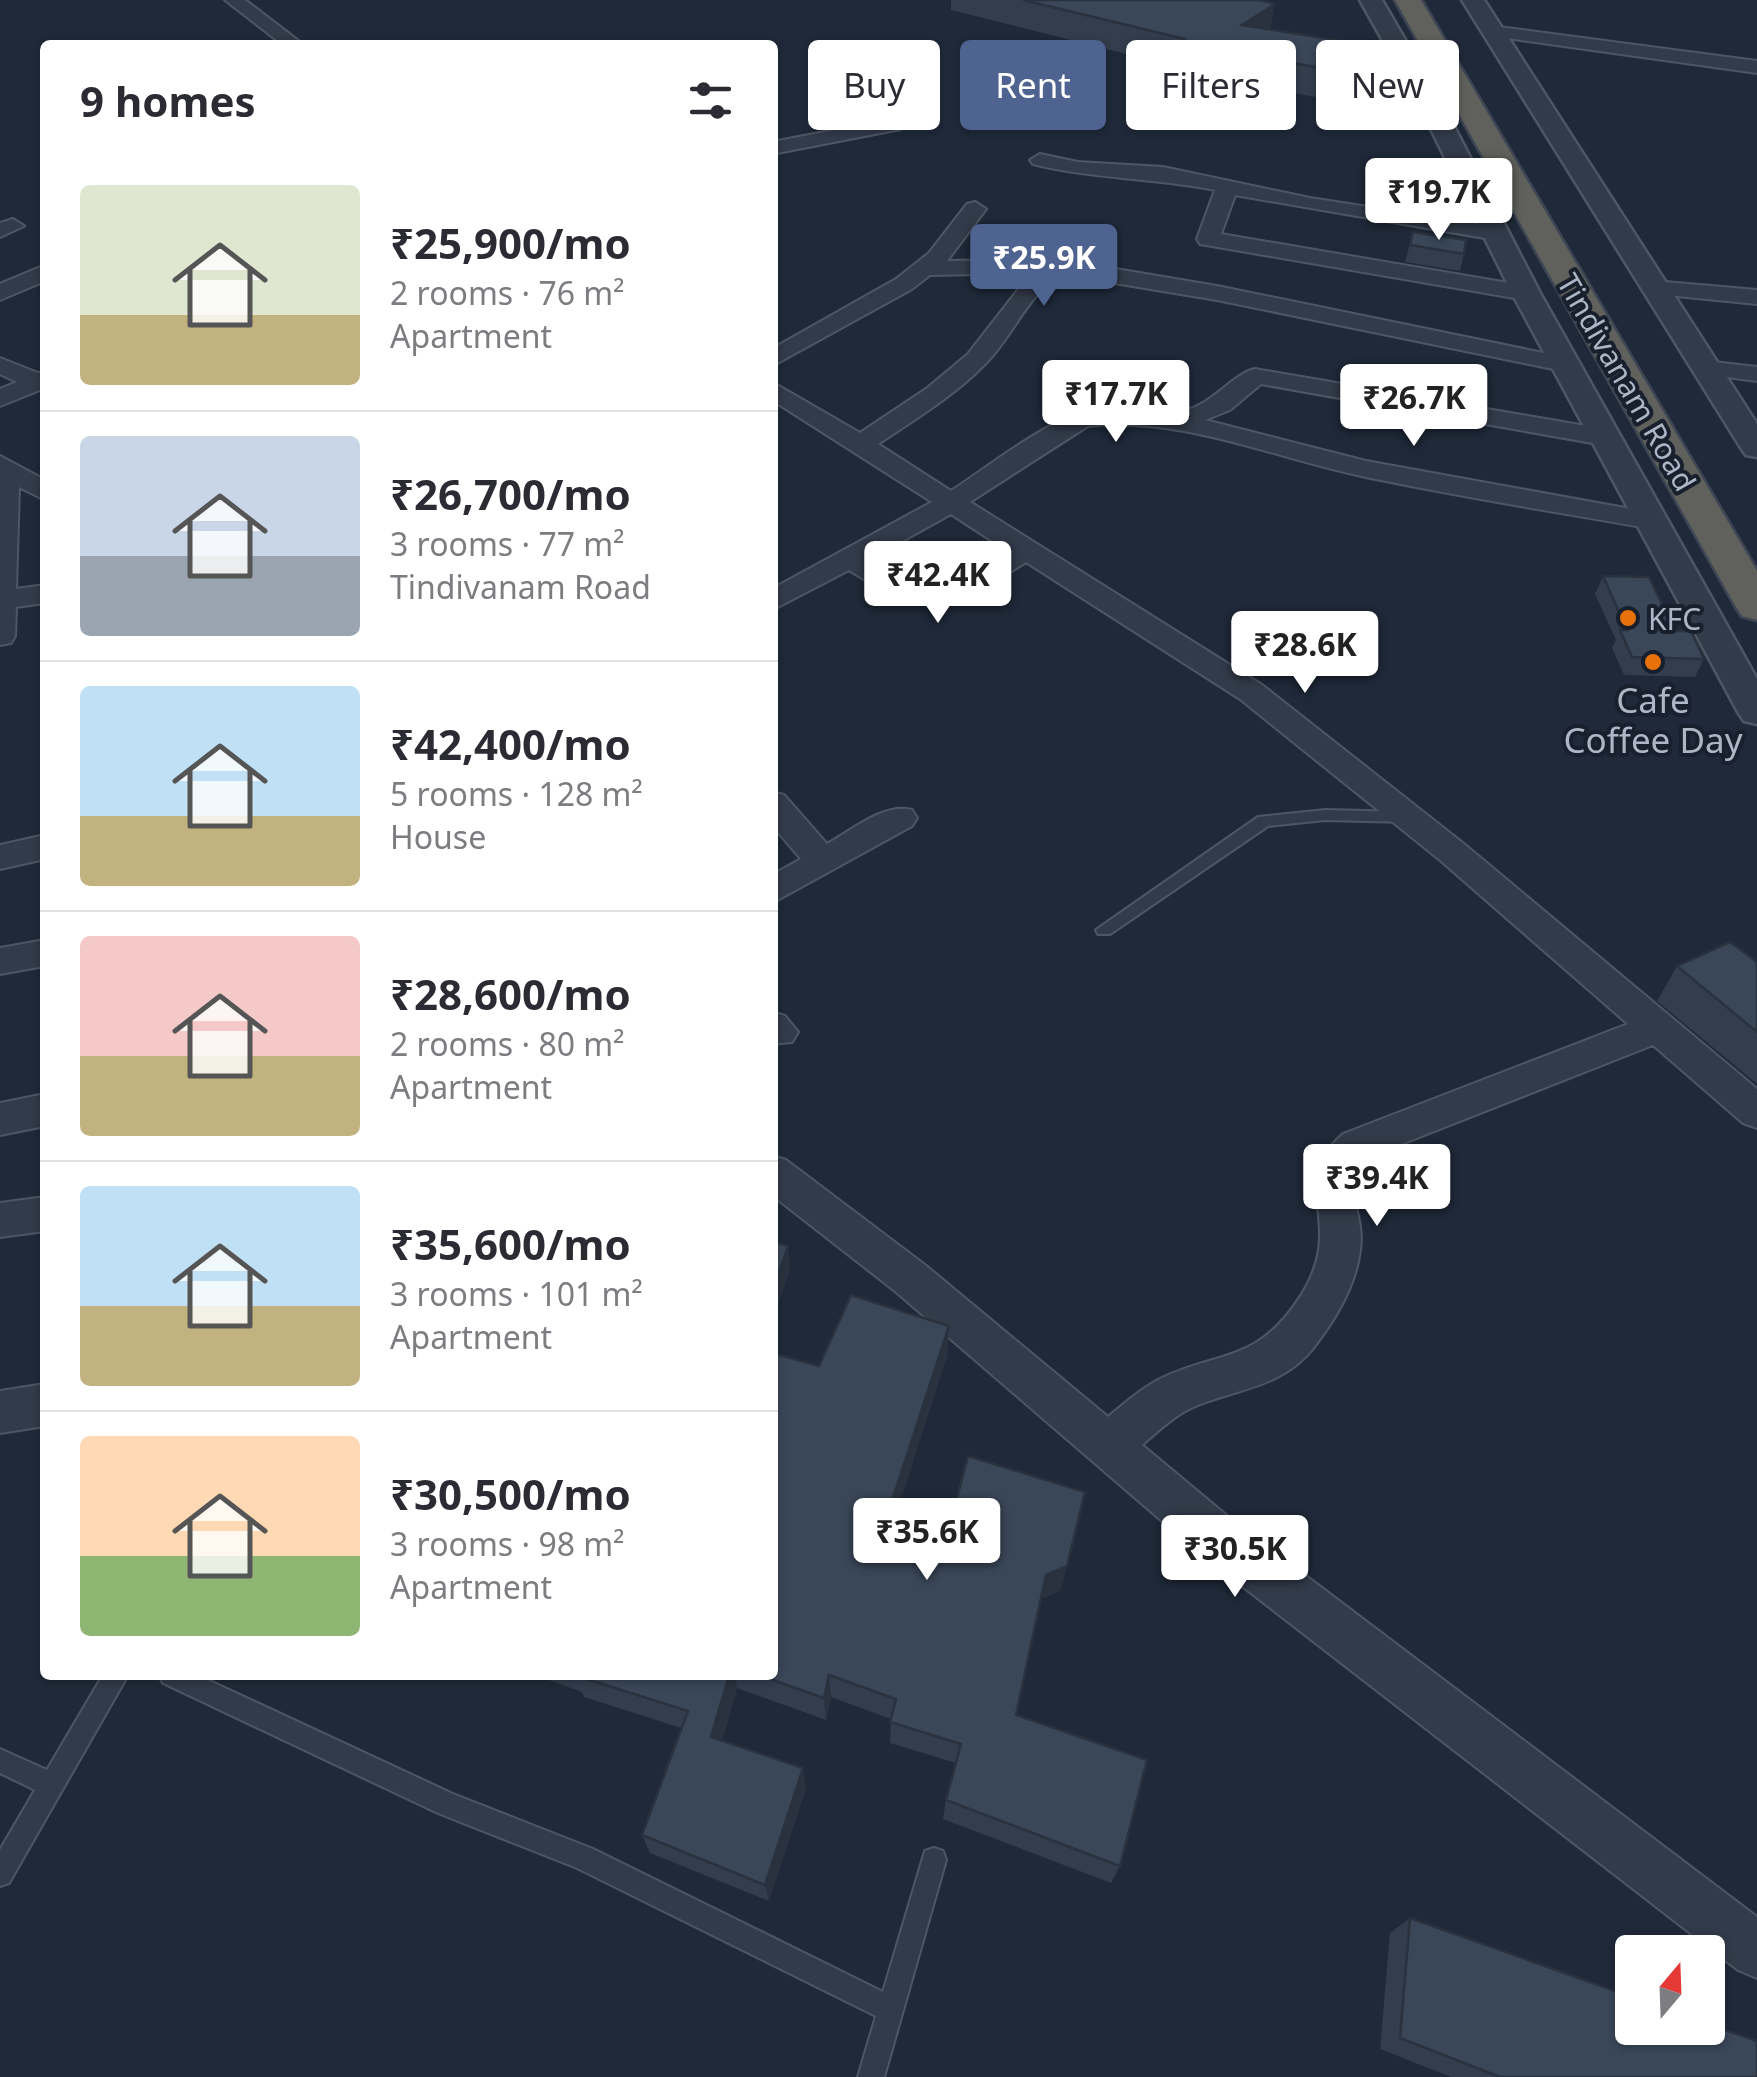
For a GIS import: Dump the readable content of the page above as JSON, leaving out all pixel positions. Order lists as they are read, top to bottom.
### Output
{
  "streets": {
    "highway": ["Tindivanam Road"]
  },
  "places": ["KFC", "Cafe Coffee Day"],
  "north": "top",
  "page": {
    "chip": [
      "Buy",
      "Rent",
      "Filters",
      "New"
    ],
    "heading": "9 homes",
    "price": [
      "₹19.7K",
      "₹25.9K",
      "₹17.7K",
      "₹26.7K",
      "₹42.4K",
      "₹28.6K",
      "₹39.4K",
      "₹35.6K",
      "₹30.5K"
    ],
    "list": [
      {
        "name": "₹25,900/mo",
        "note": "2 rooms · 76 m² · Apartment"
      },
      {
        "name": "₹26,700/mo",
        "note": "3 rooms · 77 m² · Tindivanam Road"
      },
      {
        "name": "₹42,400/mo",
        "note": "5 rooms · 128 m² · House"
      },
      {
        "name": "₹28,600/mo",
        "note": "2 rooms · 80 m² · Apartment"
      },
      {
        "name": "₹35,600/mo",
        "note": "3 rooms · 101 m² · Apartment"
      },
      {
        "name": "₹30,500/mo",
        "note": "3 rooms · 98 m² · Apartment"
      }
    ]
  }
}
